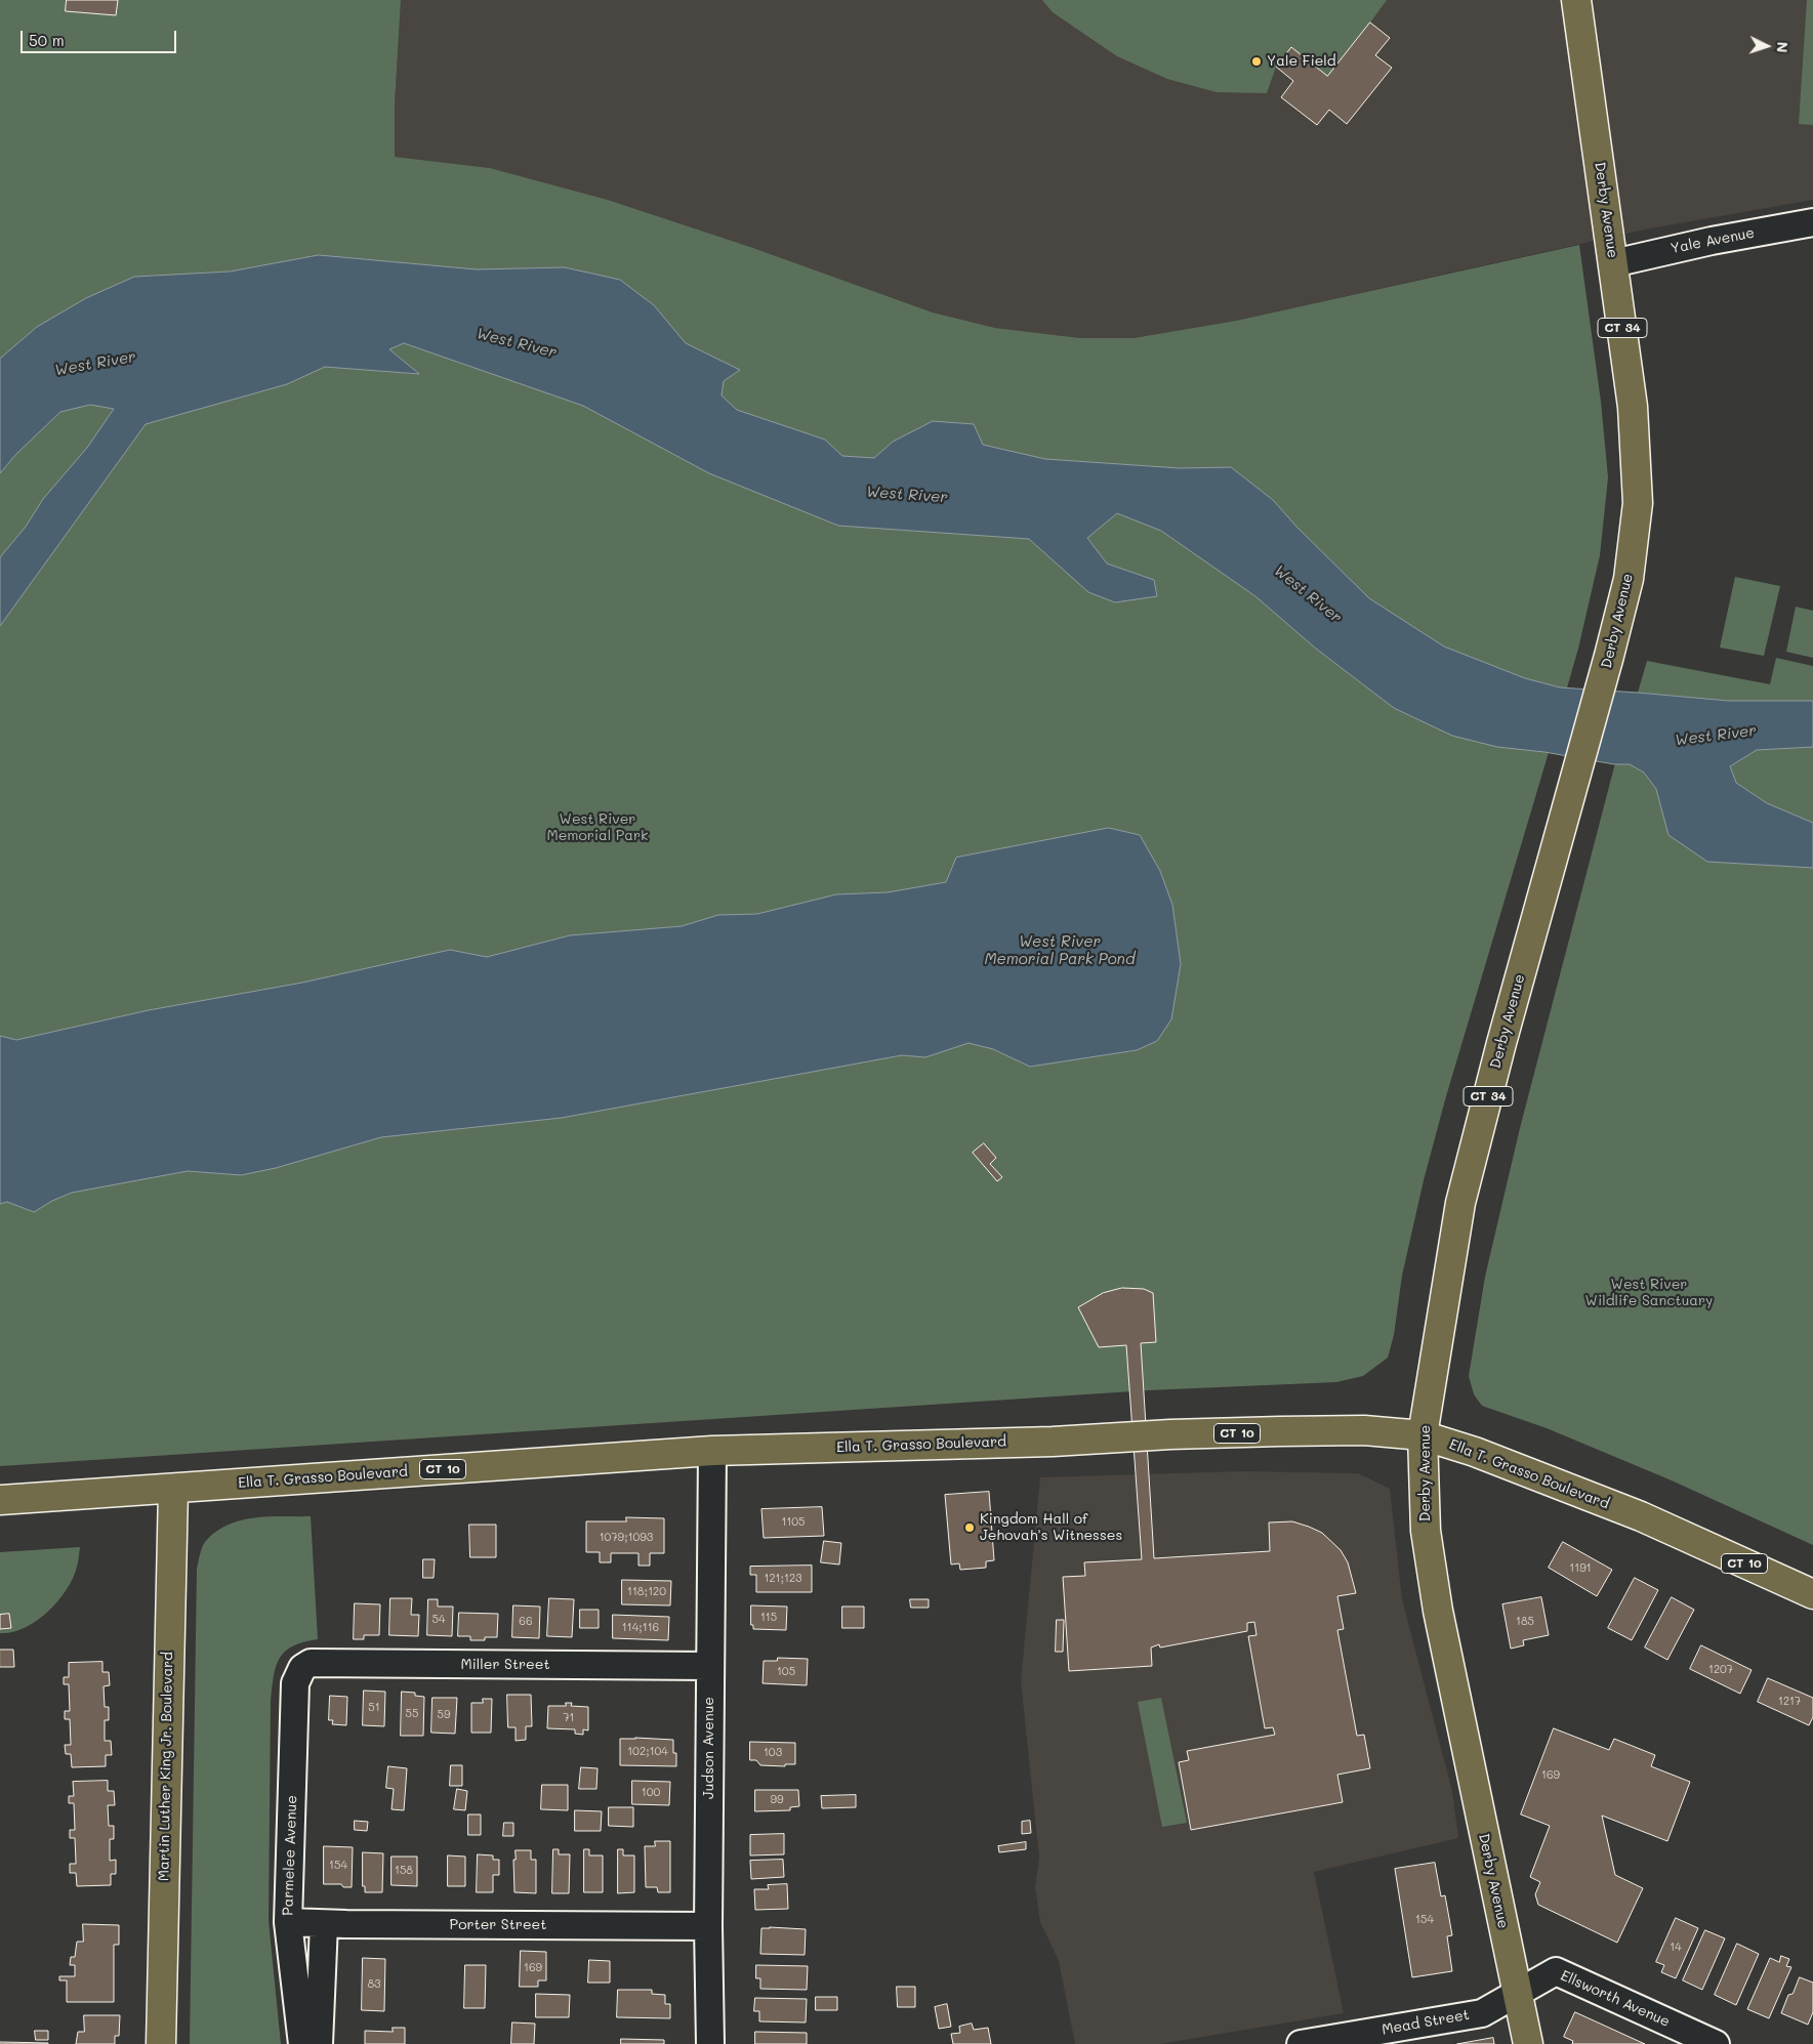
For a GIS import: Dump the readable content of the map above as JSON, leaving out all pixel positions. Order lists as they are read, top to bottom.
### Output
{
  "streets": {
    "main road": [
      "Derby Avenue",
      "CT 34",
      "CT 10",
      "Ella T. Grasso Boulevard",
      "Martin Luther King Jr. Boulevard"
    ],
    "street": [
      "Yale Avenue",
      "Miller Street",
      "Judson Avenue",
      "Parmelee Avenue",
      "Porter Street",
      "Ellsworth Avenue",
      "Mead Street"
    ]
  },
  "crossings": [
    ["Derby Avenue", "Yale Avenue"],
    ["Derby Avenue", "Ella T. Grasso Boulevard"],
    ["Derby Avenue", "Ellsworth Avenue"],
    ["Derby Avenue", "Mead Street"],
    ["Ella T. Grasso Boulevard", "Judson Avenue"],
    ["Ella T. Grasso Boulevard", "Martin Luther King Jr. Boulevard"],
    ["Miller Street", "Judson Avenue"],
    ["Miller Street", "Parmelee Avenue"],
    ["Judson Avenue", "Porter Street"],
    ["Parmelee Avenue", "Porter Street"],
    ["Ellsworth Avenue", "Mead Street"]
  ],
  "water": ["West River", "West River Memorial Park Pond"],
  "parks": ["West River Memorial Park", "West River Wildlife Sanctuary"],
  "places": ["Yale Field", "Kingdom Hall of Jehovah's Witnesses"],
  "house_numbers": [
    "1105",
    "1079;1093",
    "1191",
    "121;123",
    "118;120",
    "115",
    "54",
    "66",
    "185",
    "114;116",
    "1207",
    "105",
    "1217",
    "51",
    "55",
    "59",
    "71",
    "102;104",
    "103",
    "169",
    "100",
    "99",
    "154",
    "158",
    "154",
    "14",
    "169",
    "83"
  ],
  "scale_bar": "50 m",
  "north": "right"
}
